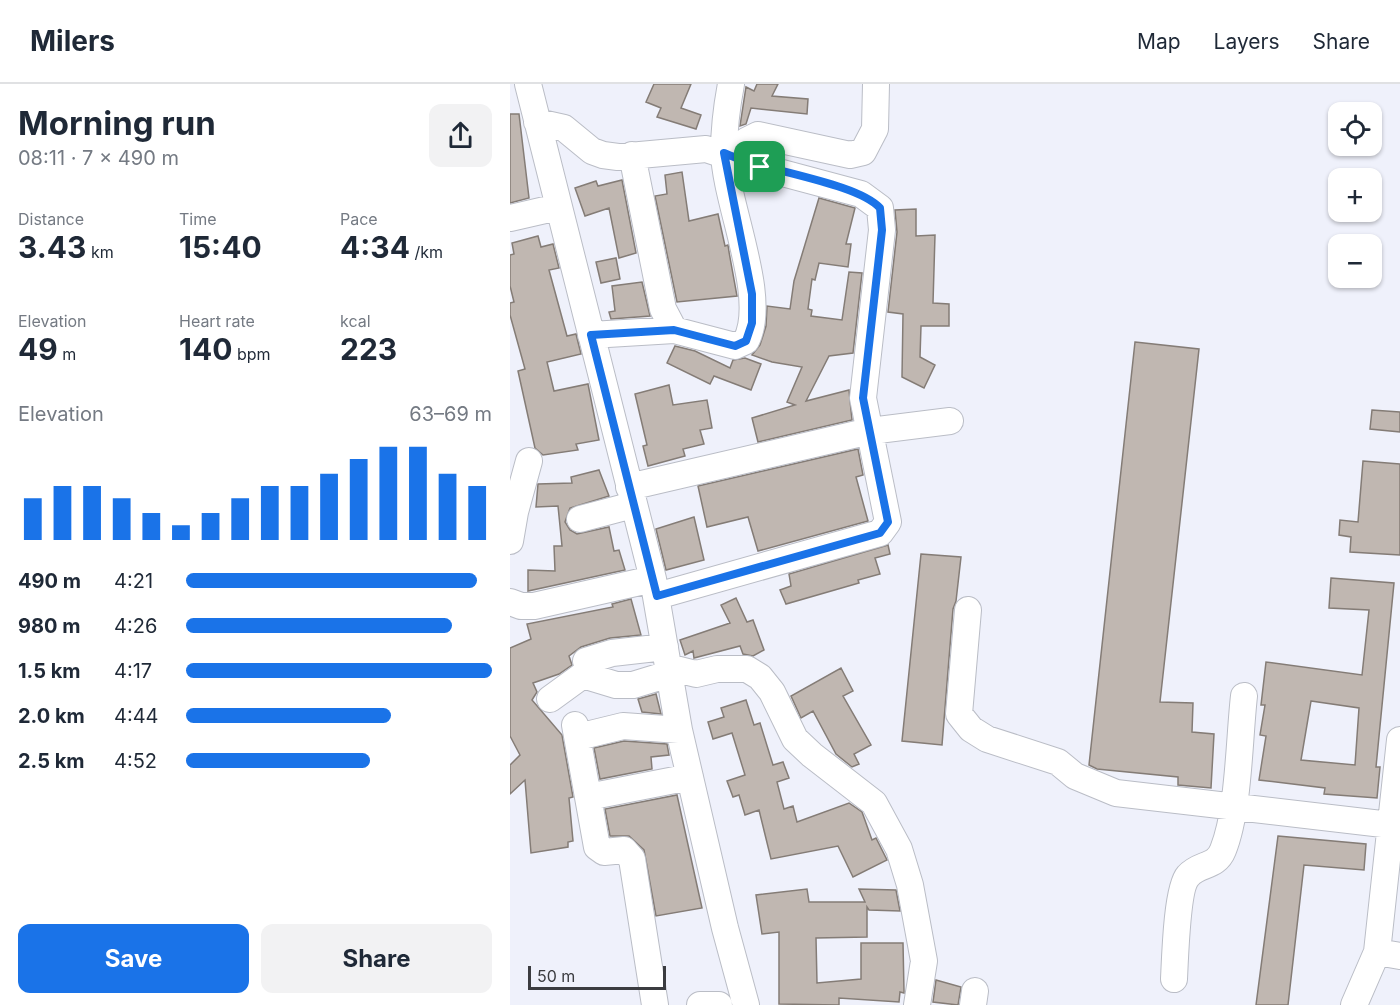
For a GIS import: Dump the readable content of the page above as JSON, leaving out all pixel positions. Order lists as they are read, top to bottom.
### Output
{
  "scale_bar": "50 m",
  "page": {
    "header": "Milers",
    "nav": ["Map", "Layers", "Share"],
    "heading": ["Morning run", "08:11 · 7 × 490 m"],
    "map_buttons": ["+", "−"],
    "stats": [
      ["Distance", "3.43 km"],
      ["Time", "15:40"],
      ["Pace", "4:34 /km"],
      ["Elevation", "49 m"],
      ["Heart rate", "140 bpm"],
      ["kcal", "223"]
    ],
    "chart": ["Elevation", "63–69 m"],
    "list": [
      {
        "name": "490 m",
        "note": "4:21"
      },
      {
        "name": "980 m",
        "note": "4:26"
      },
      {
        "name": "1.5 km",
        "note": "4:17"
      },
      {
        "name": "2.0 km",
        "note": "4:44"
      },
      {
        "name": "2.5 km",
        "note": "4:52"
      }
    ],
    "buttons": ["Save", "Share"],
    "scale": "50 m"
  }
}
